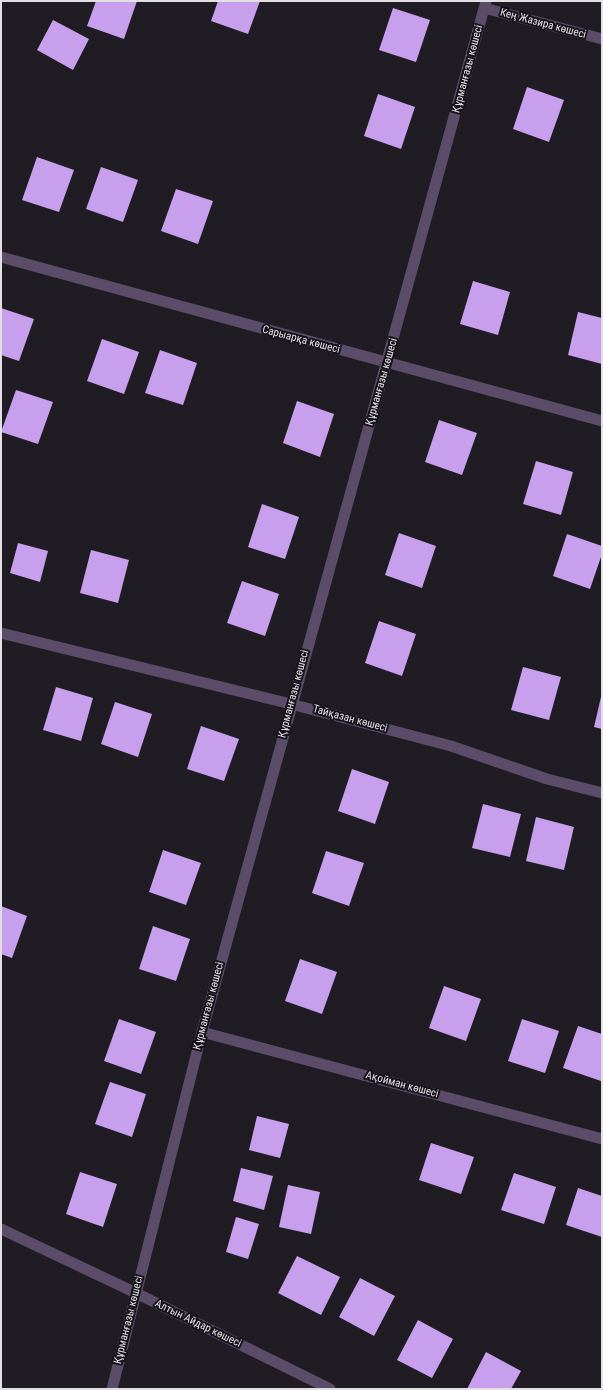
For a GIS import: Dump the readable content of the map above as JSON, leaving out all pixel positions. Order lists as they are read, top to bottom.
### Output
{
  "streets": {
    "street": [
      "Кең Жазира көшесі",
      "Құрманғазы көшесі",
      "Сарыарқа көшесі",
      "Тайқазан көшесі",
      "Ақойман көшесі",
      "Алтын Айдар көшесі"
    ]
  },
  "crossings": [
    ["Кең Жазира көшесі", "Құрманғазы көшесі"],
    ["Құрманғазы көшесі", "Сарыарқа көшесі"],
    ["Құрманғазы көшесі", "Тайқазан көшесі"],
    ["Құрманғазы көшесі", "Ақойман көшесі"],
    ["Құрманғазы көшесі", "Алтын Айдар көшесі"]
  ]
}
